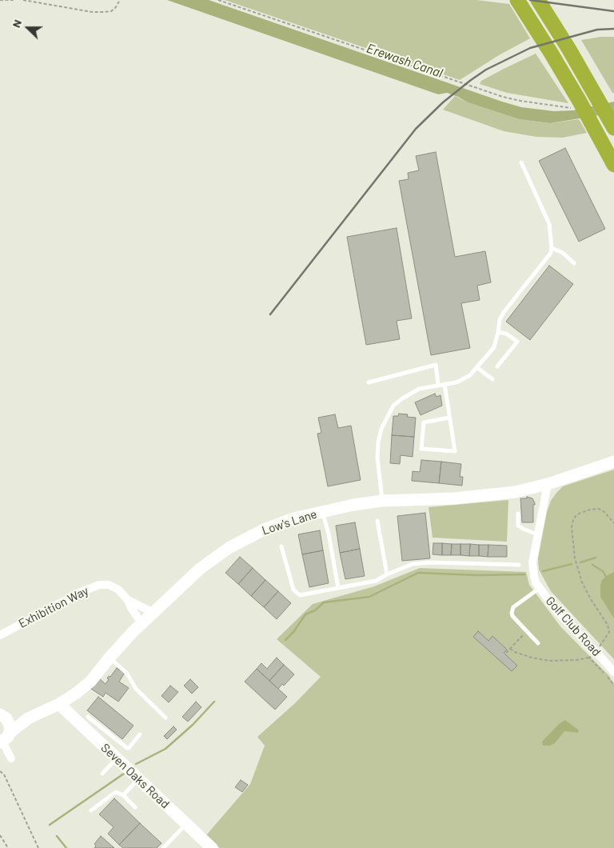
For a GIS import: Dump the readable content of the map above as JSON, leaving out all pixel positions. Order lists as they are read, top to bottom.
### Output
{
  "streets": {
    "street": [
      "Low's Lane",
      "Exhibition Way",
      "Golf Club Road",
      "Seven Oaks Road"
    ]
  },
  "crossings": [
    ["Low's Lane", "Exhibition Way"],
    ["Low's Lane", "Golf Club Road"],
    ["Low's Lane", "Seven Oaks Road"]
  ],
  "water": ["Erewash Canal"],
  "north": "left"
}
